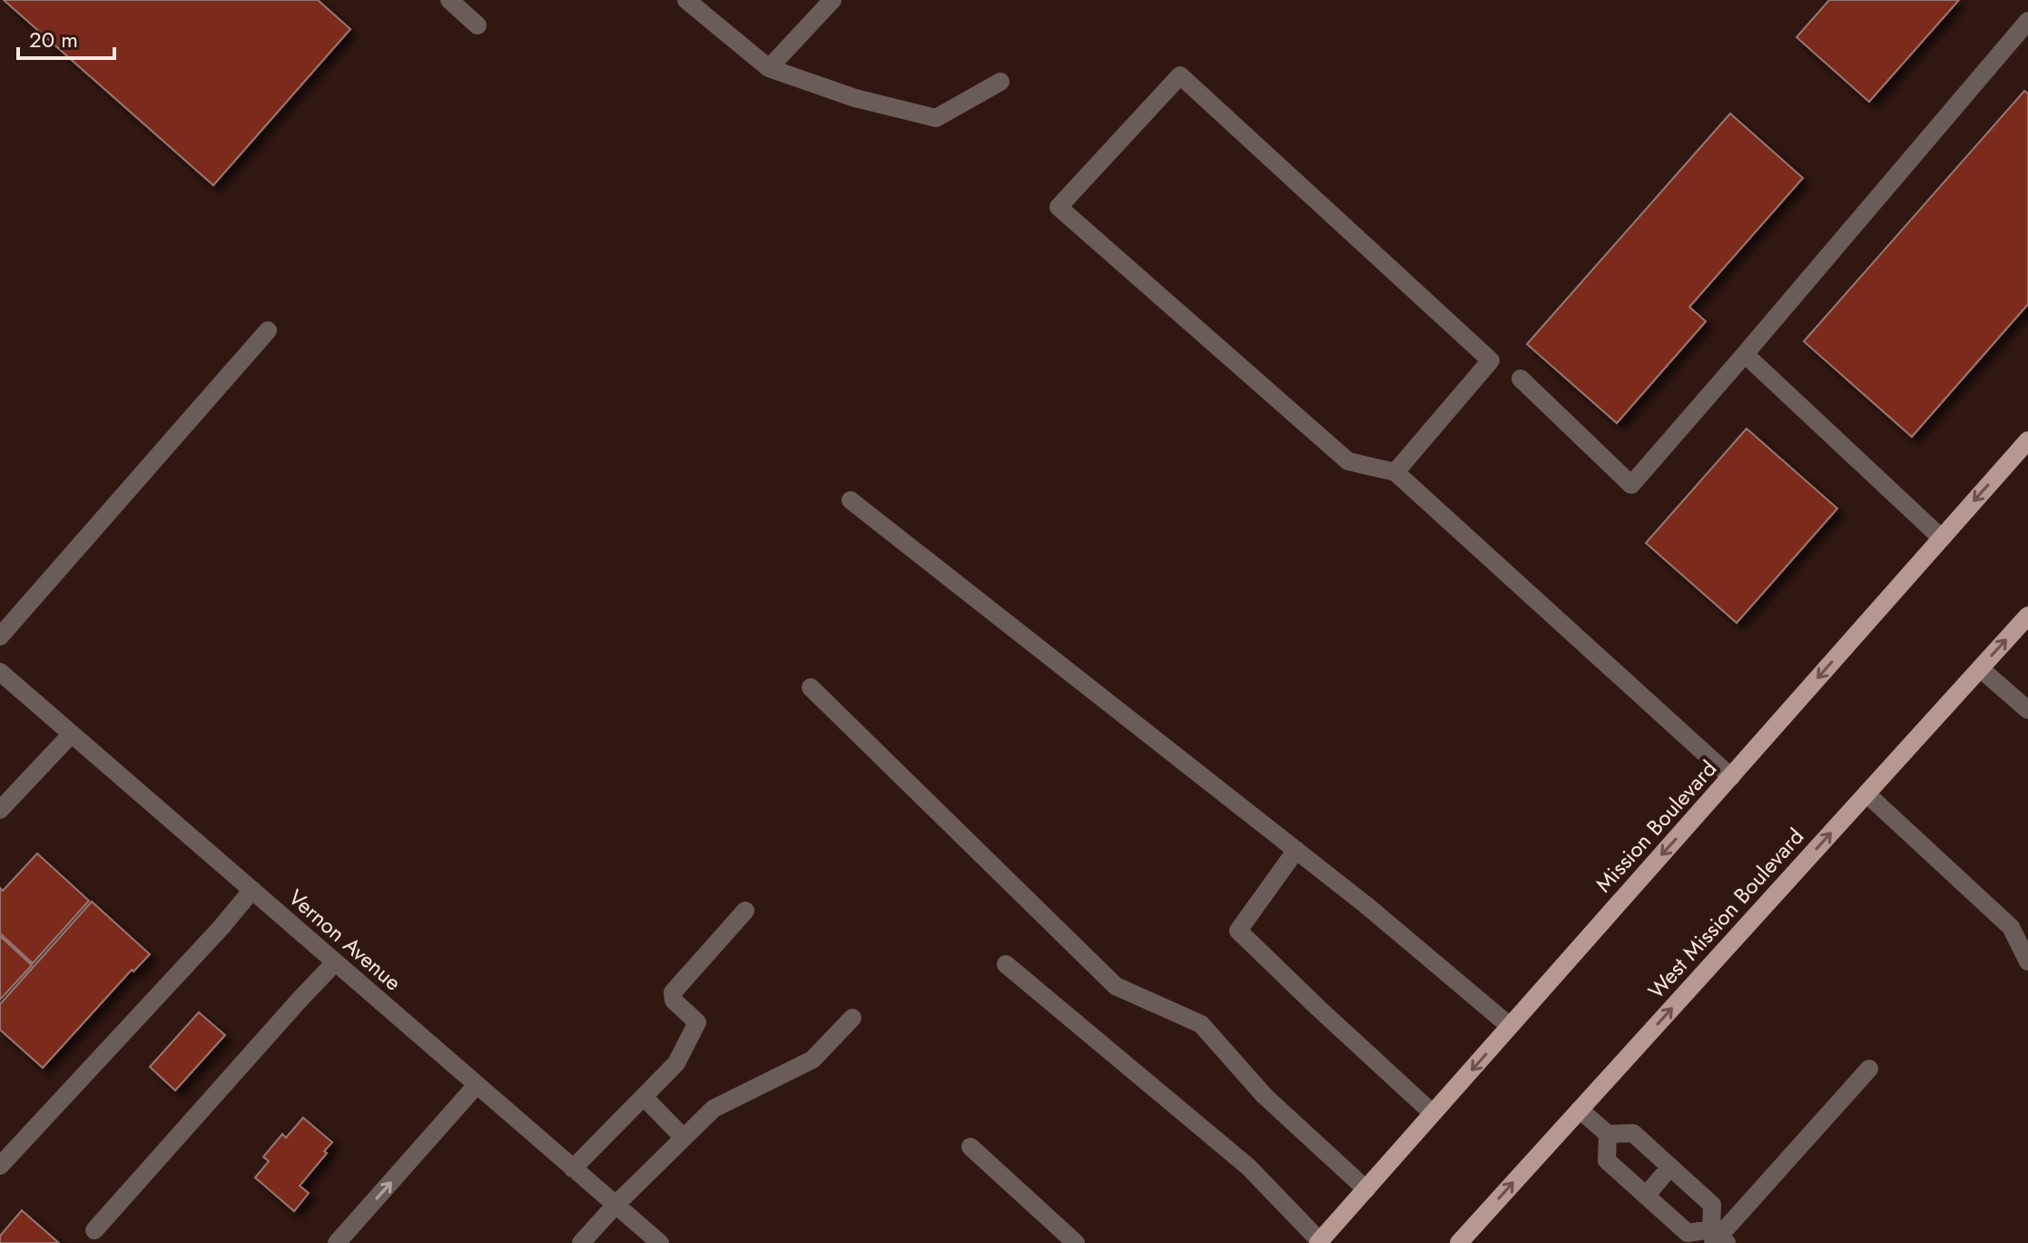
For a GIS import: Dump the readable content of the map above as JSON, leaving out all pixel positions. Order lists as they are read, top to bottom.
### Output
{
  "streets": {
    "main road": ["Mission Boulevard", "West Mission Boulevard"],
    "street": ["Vernon Avenue"]
  },
  "one_way": ["Mission Boulevard", "West Mission Boulevard"],
  "scale_bar": "20 m"
}
